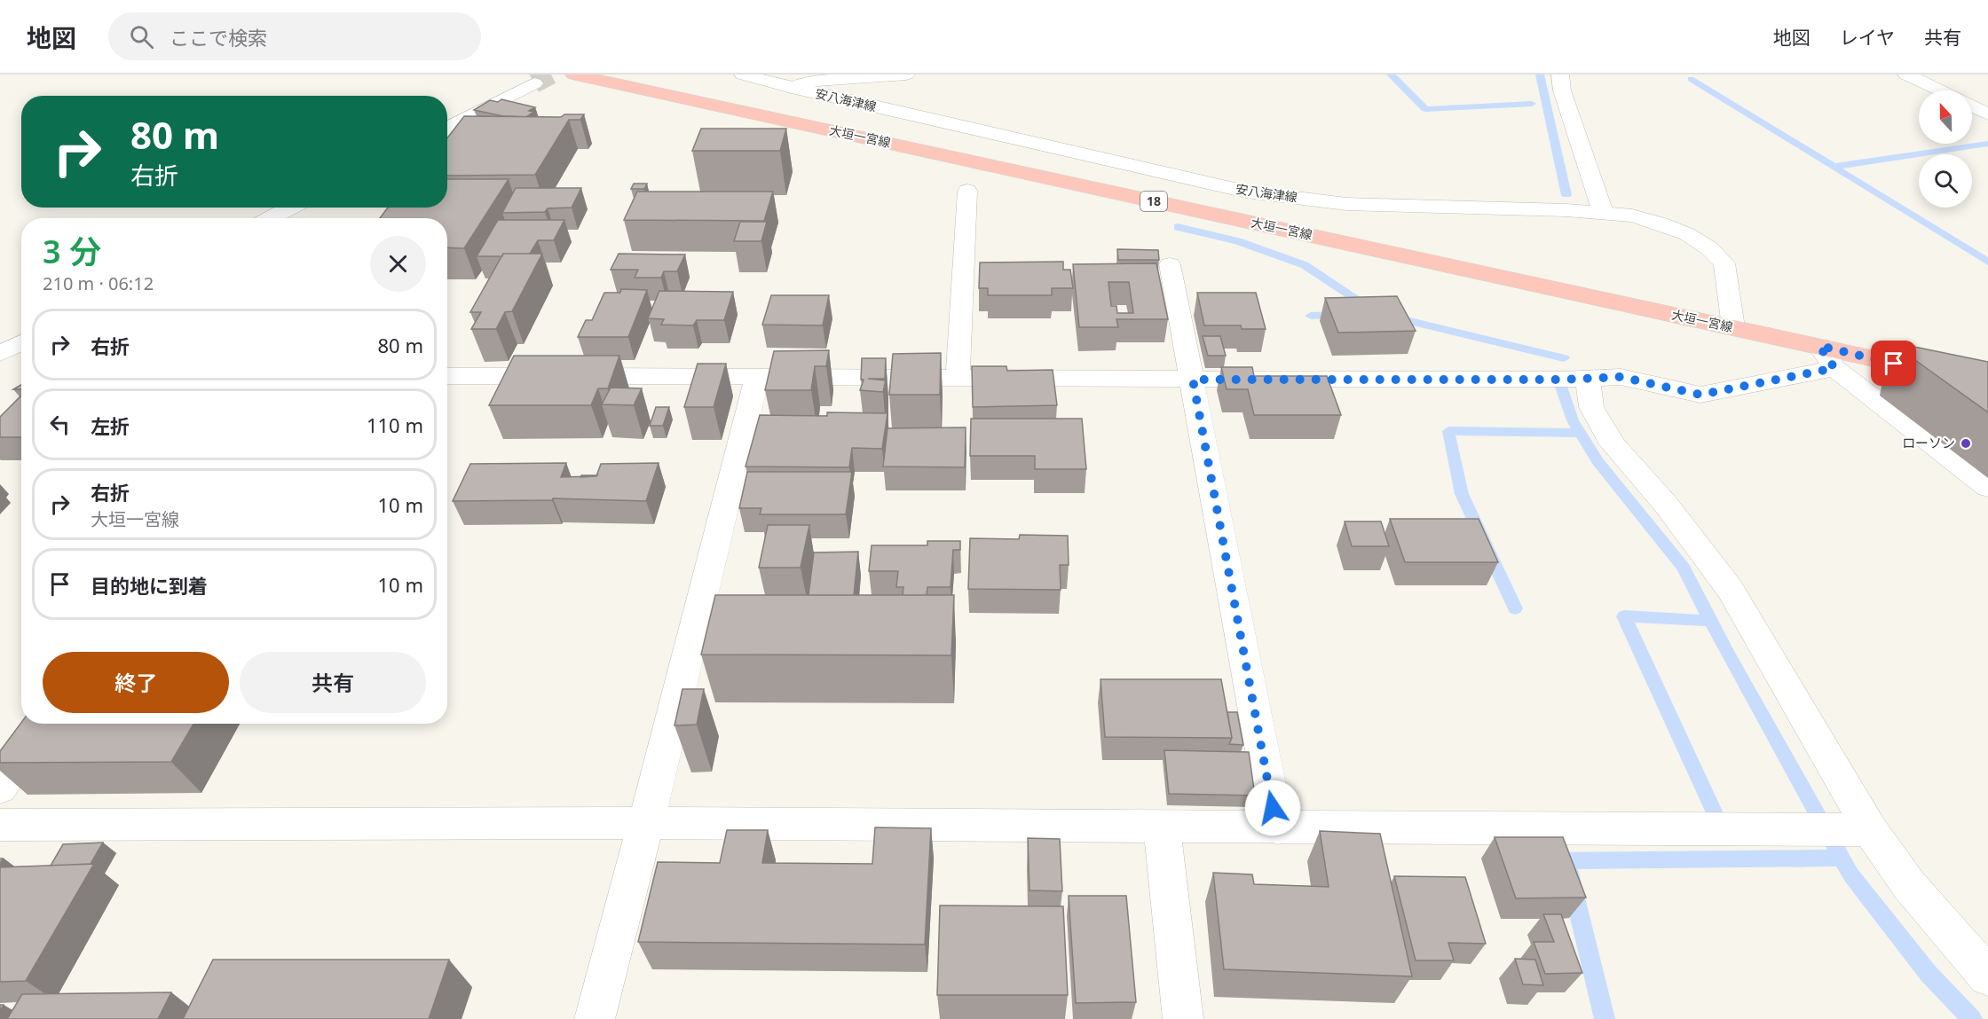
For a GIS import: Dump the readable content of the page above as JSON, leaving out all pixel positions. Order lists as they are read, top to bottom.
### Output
{
  "streets": {
    "main road": ["大垣一宮線", "18"],
    "street": ["安八海津線"]
  },
  "crossings": [
    ["安八海津線", "大垣一宮線"]
  ],
  "places": ["ローソン"],
  "north": "top",
  "page": {
    "header": "地図",
    "search": "ここで検索",
    "nav": ["地図", "レイヤ", "共有"],
    "turn": ["80 m", "右折"],
    "heading": ["3 分", "210 m · 06:12"],
    "list": [
      {
        "name": "右折",
        "value": "80 m"
      },
      {
        "name": "左折",
        "value": "110 m"
      },
      {
        "name": "右折",
        "note": "大垣一宮線",
        "value": "10 m"
      },
      {
        "name": "目的地に到着",
        "value": "10 m"
      }
    ],
    "buttons": ["終了", "共有"]
  }
}
